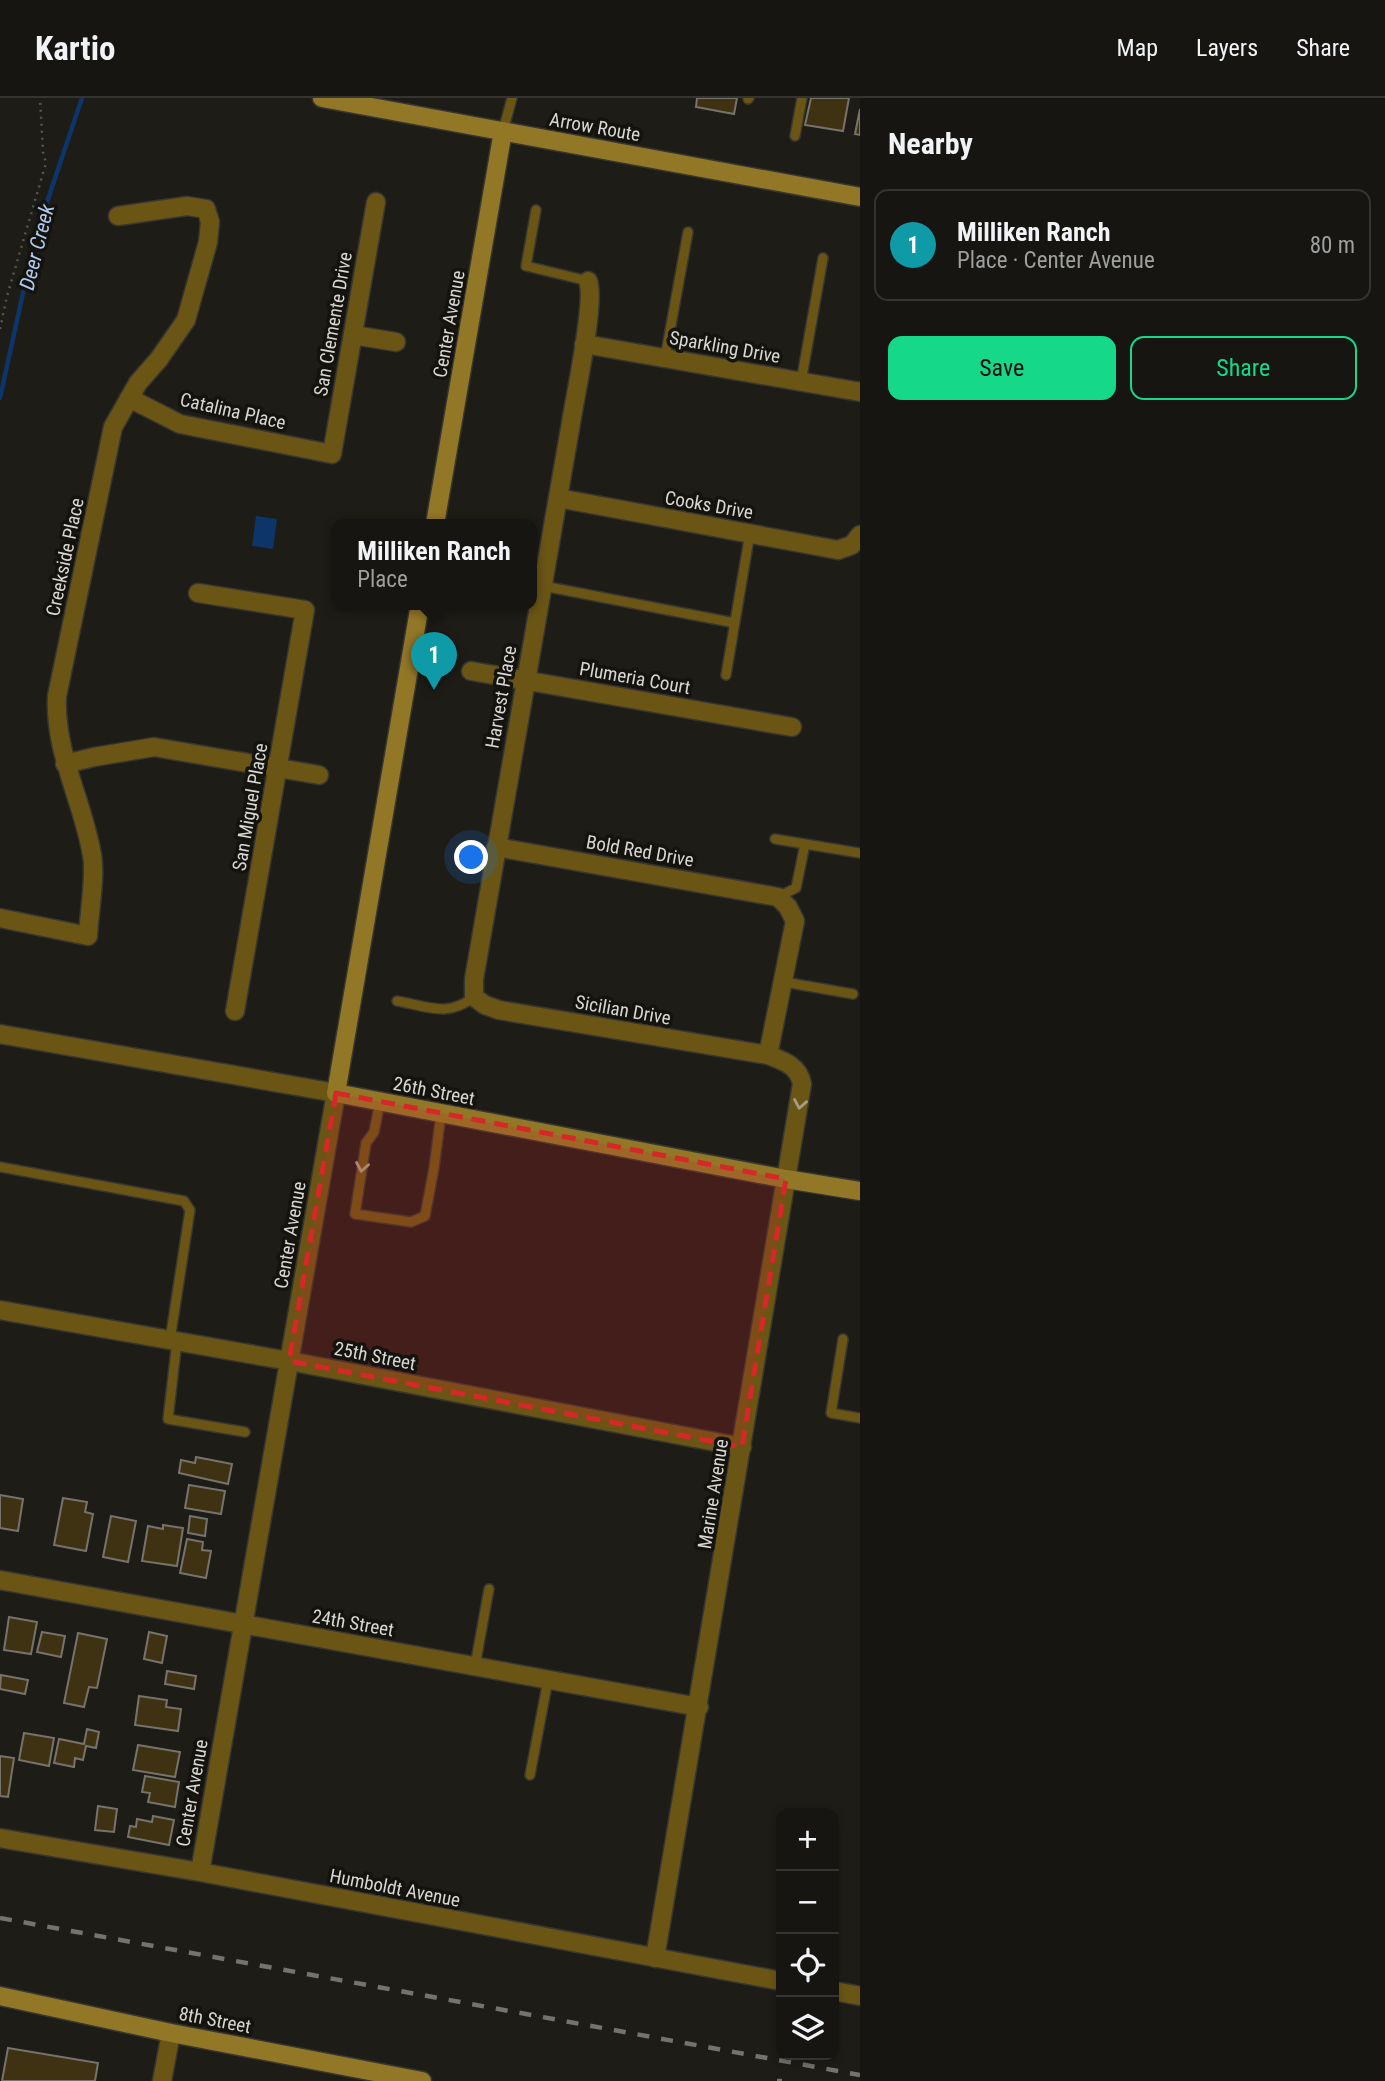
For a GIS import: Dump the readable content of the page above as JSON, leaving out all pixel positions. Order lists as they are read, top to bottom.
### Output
{
  "streets": {
    "street": [
      "Arrow Route",
      "San Clemente Drive",
      "Center Avenue",
      "Sparkling Drive",
      "Catalina Place",
      "Cooks Drive",
      "Creekside Place",
      "Plumeria Court",
      "Harvest Place",
      "San Miguel Place",
      "Bold Red Drive",
      "Sicilian Drive",
      "26th Street",
      "25th Street",
      "Marine Avenue",
      "24th Street",
      "Humboldt Avenue",
      "8th Street"
    ]
  },
  "crossings": [
    ["Arrow Route", "Center Avenue"],
    ["San Clemente Drive", "Catalina Place"],
    ["Center Avenue", "26th Street"],
    ["Center Avenue", "25th Street"],
    ["Center Avenue", "24th Street"],
    ["Center Avenue", "Humboldt Avenue"],
    ["Sparkling Drive", "Harvest Place"],
    ["Catalina Place", "Creekside Place"],
    ["Cooks Drive", "Harvest Place"],
    ["Plumeria Court", "Harvest Place"],
    ["Harvest Place", "Bold Red Drive"],
    ["Harvest Place", "Sicilian Drive"],
    ["Sicilian Drive", "Marine Avenue"],
    ["26th Street", "Marine Avenue"],
    ["25th Street", "Marine Avenue"],
    ["Marine Avenue", "24th Street"],
    ["Marine Avenue", "Humboldt Avenue"]
  ],
  "water": ["Deer Creek"],
  "page": {
    "header": "Kartio",
    "nav": ["Map", "Layers", "Share"],
    "heading": "Nearby",
    "list": [
      {
        "mark": "1",
        "name": "Milliken Ranch",
        "note": "Place · Center Avenue",
        "value": "80 m"
      }
    ],
    "buttons": ["Save", "Share"],
    "popup": ["Milliken Ranch", "Place"],
    "pins": "1",
    "map_buttons": ["+", "−"]
  }
}
